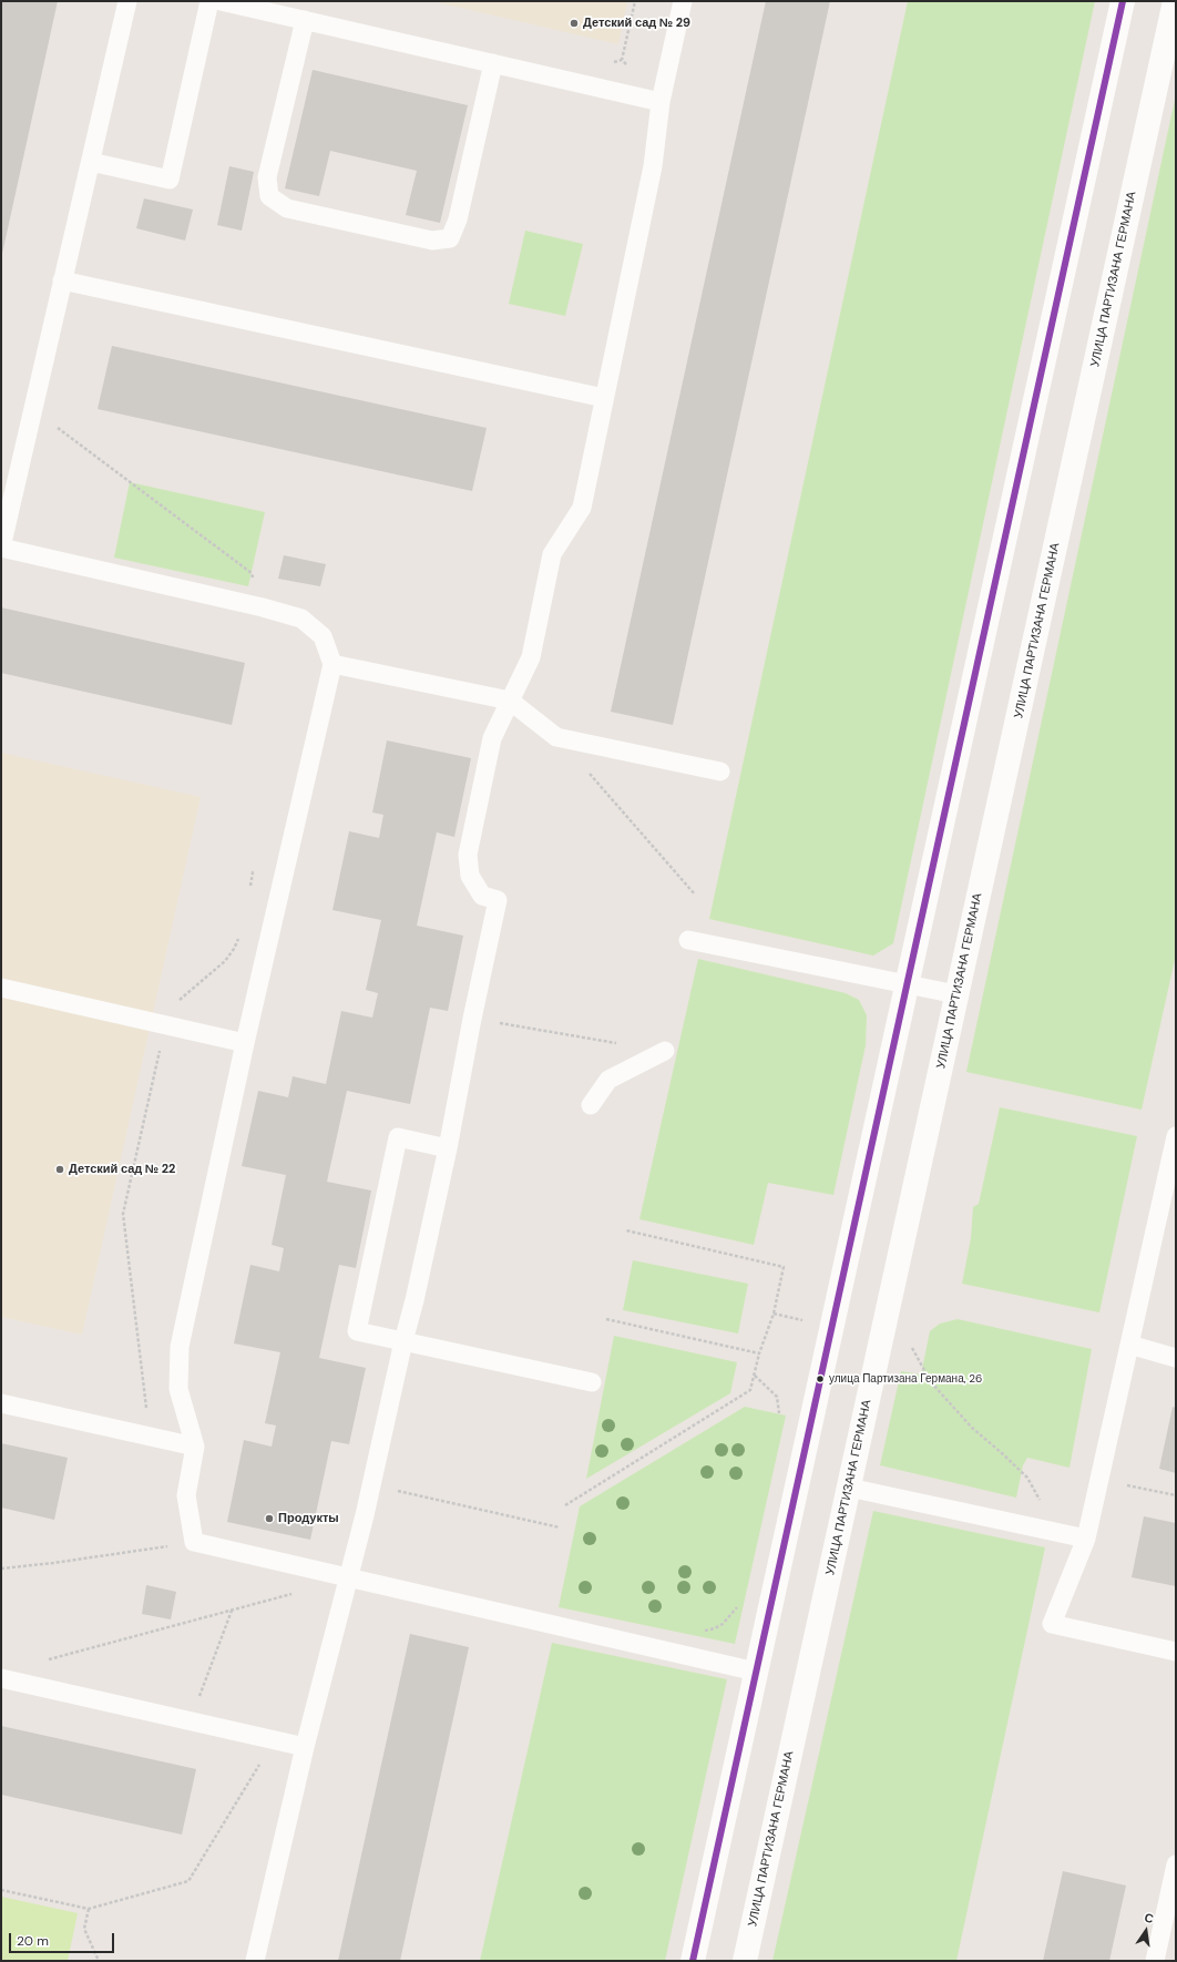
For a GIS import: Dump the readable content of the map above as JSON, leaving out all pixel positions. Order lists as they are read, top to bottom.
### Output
{
  "streets": {
    "main road": ["УЛИЦА ПАРТИЗАНА ГЕРМАНА"]
  },
  "places": [
    "Детский сад № 29",
    "Детский сад № 22",
    "улица Партизана Германа, 26",
    "Продукты"
  ],
  "scale_bar": "20 m",
  "north": "top"
}
